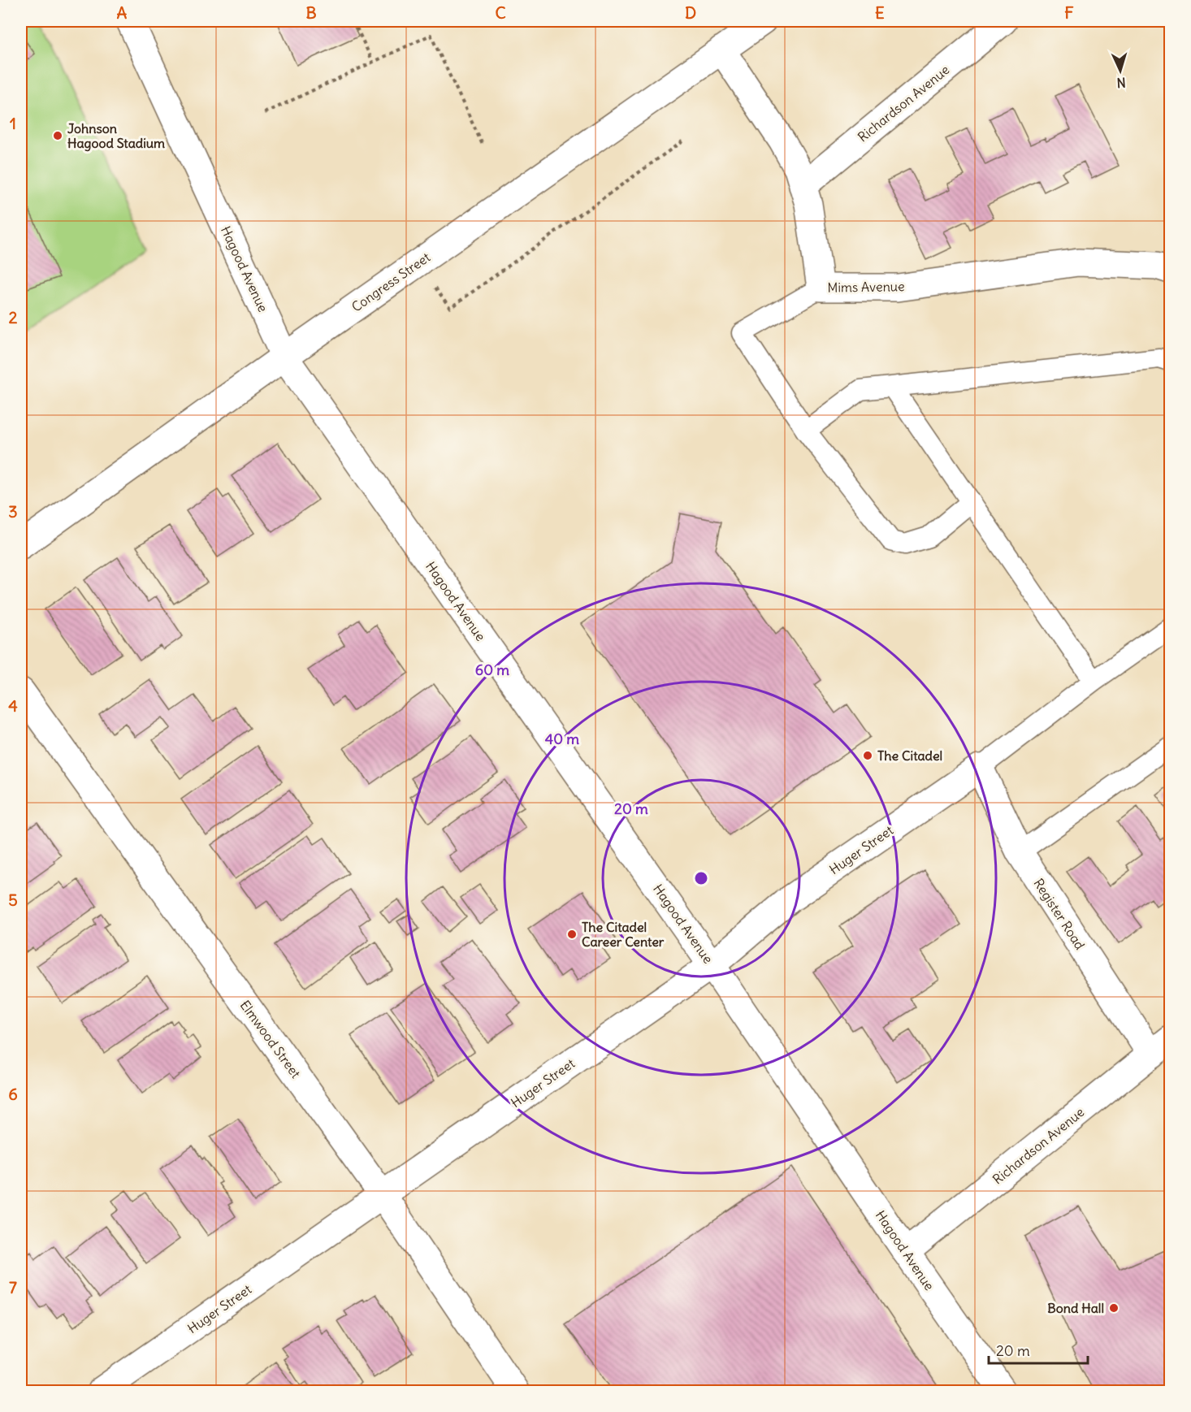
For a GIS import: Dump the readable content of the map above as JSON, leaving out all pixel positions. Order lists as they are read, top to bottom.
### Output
{
  "streets": {
    "street": [
      "Richardson Avenue",
      "Hagood Avenue",
      "Congress Street",
      "Mims Avenue",
      "Huger Street",
      "Register Road",
      "Elmwood Street"
    ]
  },
  "crossings": [
    ["Richardson Avenue", "Hagood Avenue"],
    ["Richardson Avenue", "Mims Avenue"],
    ["Richardson Avenue", "Register Road"],
    ["Hagood Avenue", "Congress Street"],
    ["Hagood Avenue", "Huger Street"],
    ["Congress Street", "Mims Avenue"],
    ["Huger Street", "Register Road"],
    ["Huger Street", "Elmwood Street"]
  ],
  "places": [
    "Johnson Hagood Stadium",
    "The Citadel",
    "The Citadel Career Center",
    "Bond Hall"
  ],
  "scale_bar": "20 m",
  "north": "bottom",
  "grid": {
    "columns": [
      "A",
      "B",
      "C",
      "D",
      "E",
      "F"
    ],
    "rows": [
      "1",
      "2",
      "3",
      "4",
      "5",
      "6",
      "7"
    ]
  },
  "rings": ["60 m", "40 m", "20 m"]
}
